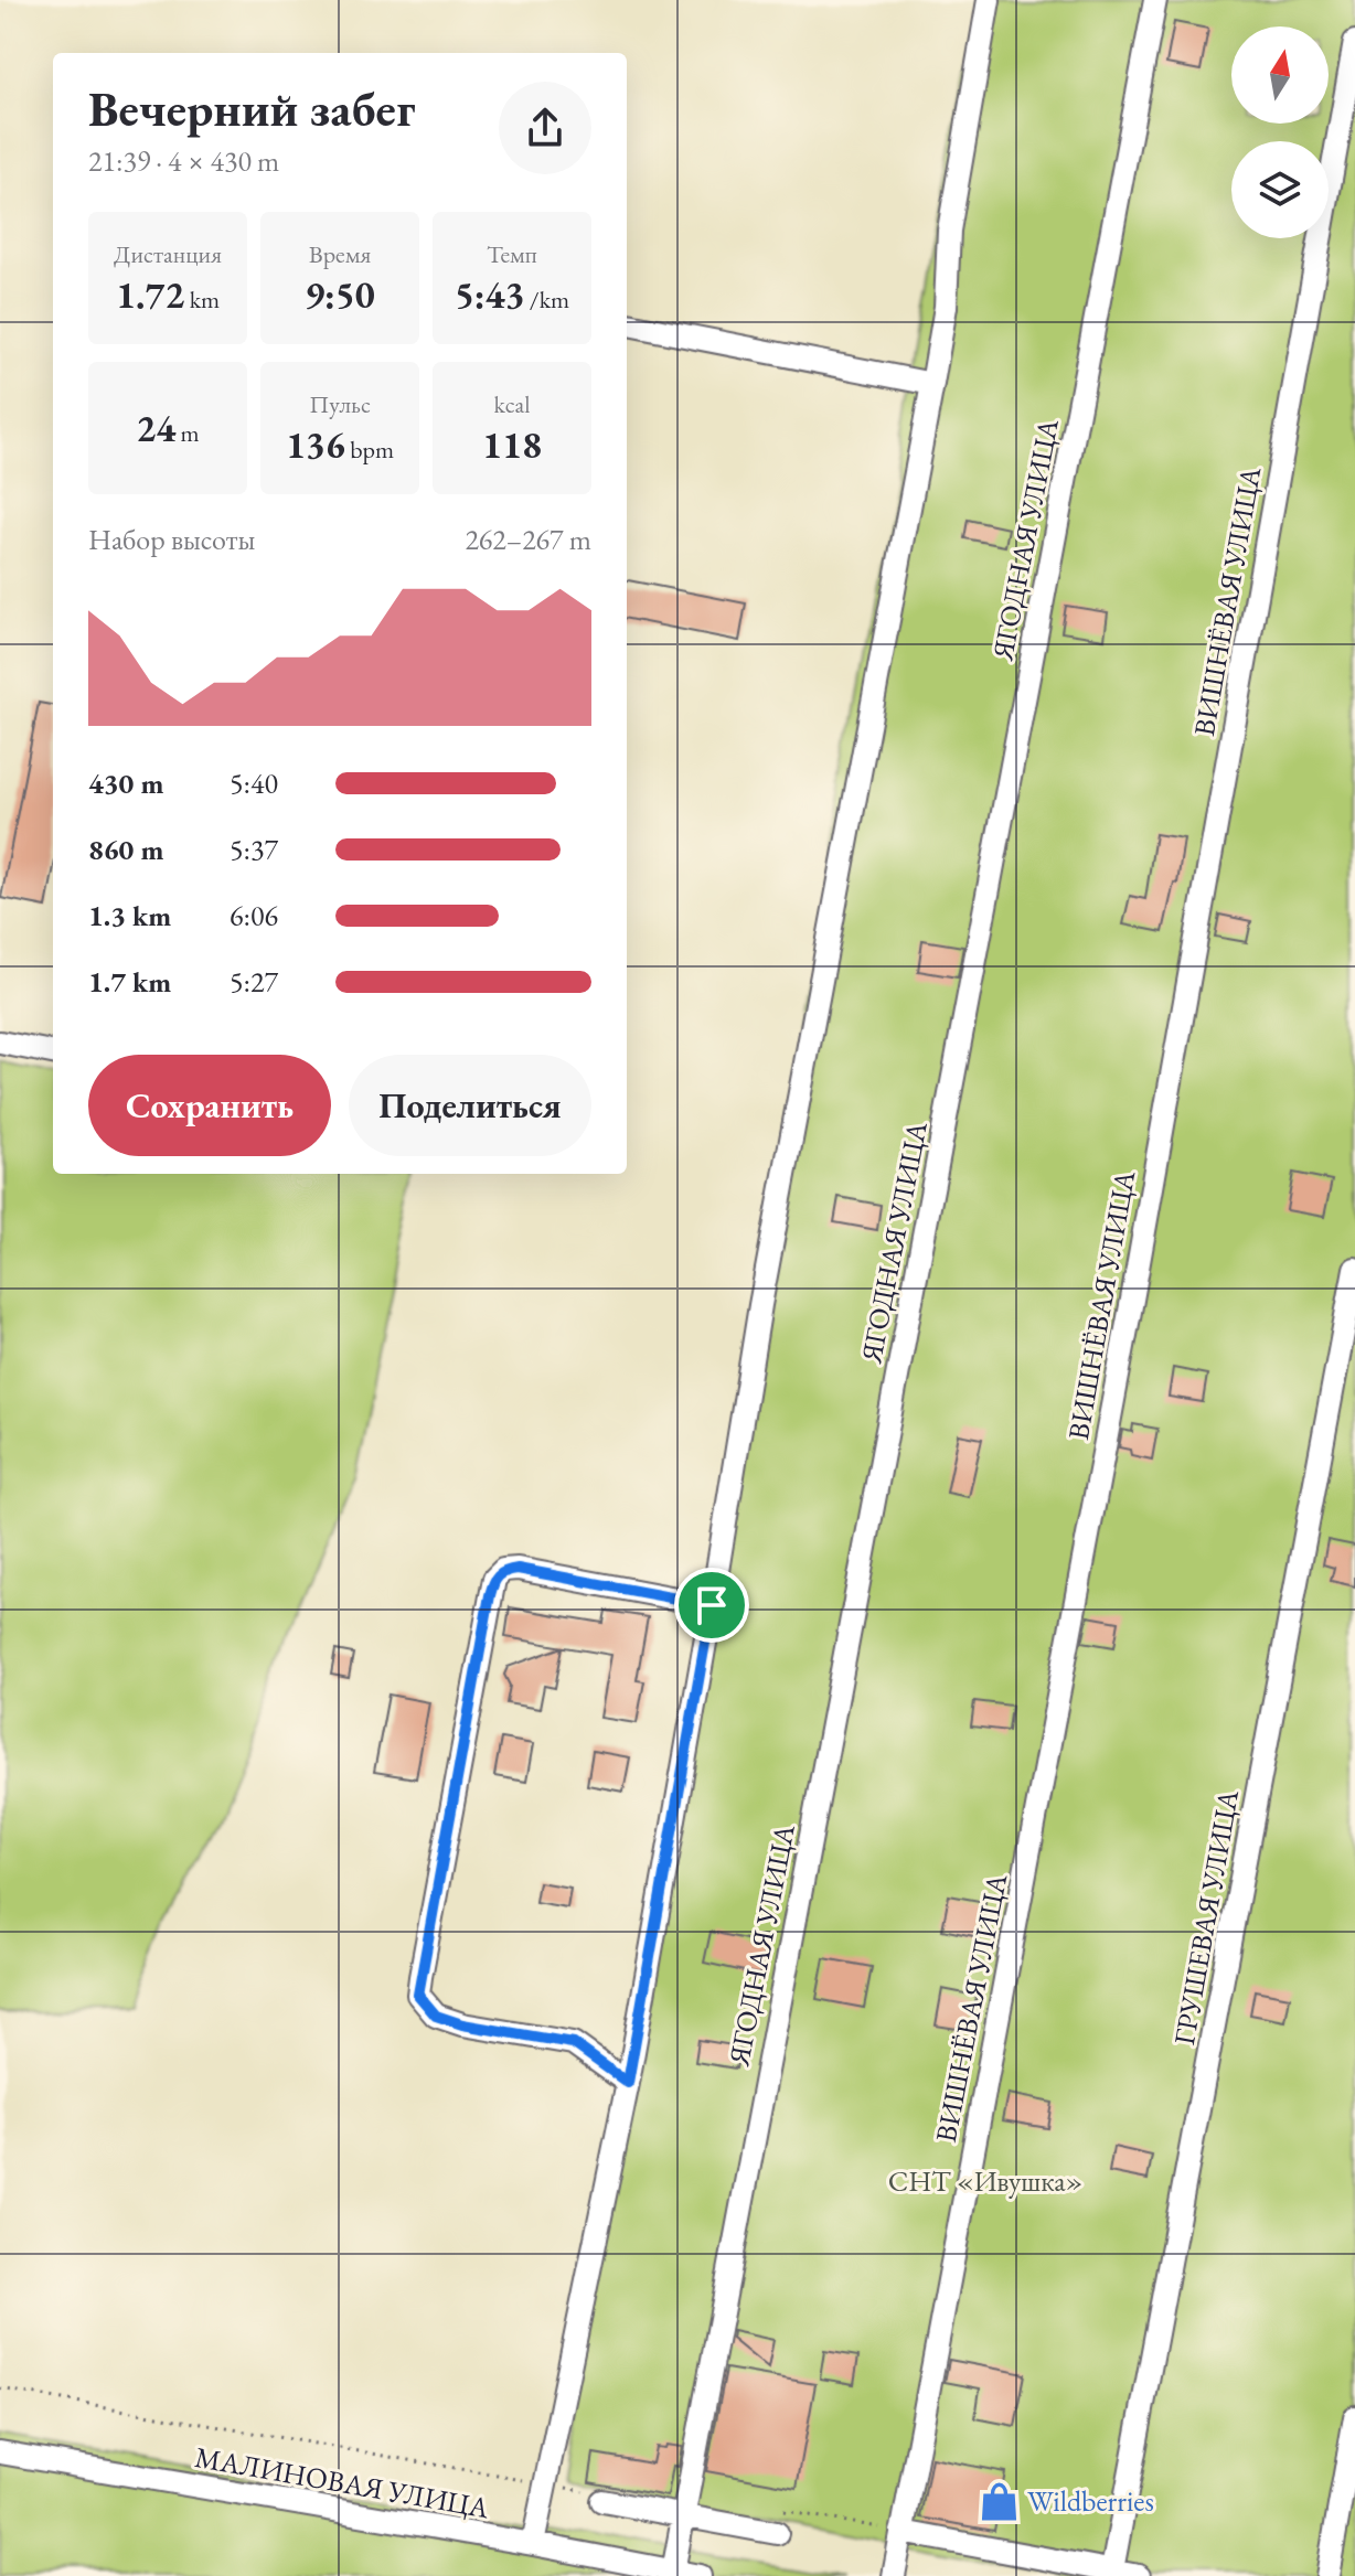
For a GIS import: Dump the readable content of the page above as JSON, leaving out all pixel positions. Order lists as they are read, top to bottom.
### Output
{
  "streets": {
    "street": [
      "ЯГОДНАЯ УЛИЦА",
      "ВИШНЁВАЯ УЛИЦА",
      "ГРУШЕВАЯ УЛИЦА",
      "МАЛИНОВАЯ УЛИЦА"
    ]
  },
  "crossings": [
    ["ЯГОДНАЯ УЛИЦА", "МАЛИНОВАЯ УЛИЦА"]
  ],
  "parks": ["СНТ «Ивушка»"],
  "places": {
    "shop": ["Wildberries"]
  },
  "north": "top",
  "page": {
    "heading": ["Вечерний забег", "21:39 · 4 × 430 m"],
    "stats": [
      ["Дистанция", "1.72 km"],
      ["Время", "9:50"],
      ["Темп", "5:43 /km"],
      ["24 m"],
      ["Пульс", "136 bpm"],
      ["kcal", "118"]
    ],
    "chart": ["Набор высоты", "262–267 m"],
    "list": [
      {
        "name": "430 m",
        "note": "5:40"
      },
      {
        "name": "860 m",
        "note": "5:37"
      },
      {
        "name": "1.3 km",
        "note": "6:06"
      },
      {
        "name": "1.7 km",
        "note": "5:27"
      }
    ],
    "buttons": ["Сохранить", "Поделиться"]
  }
}
